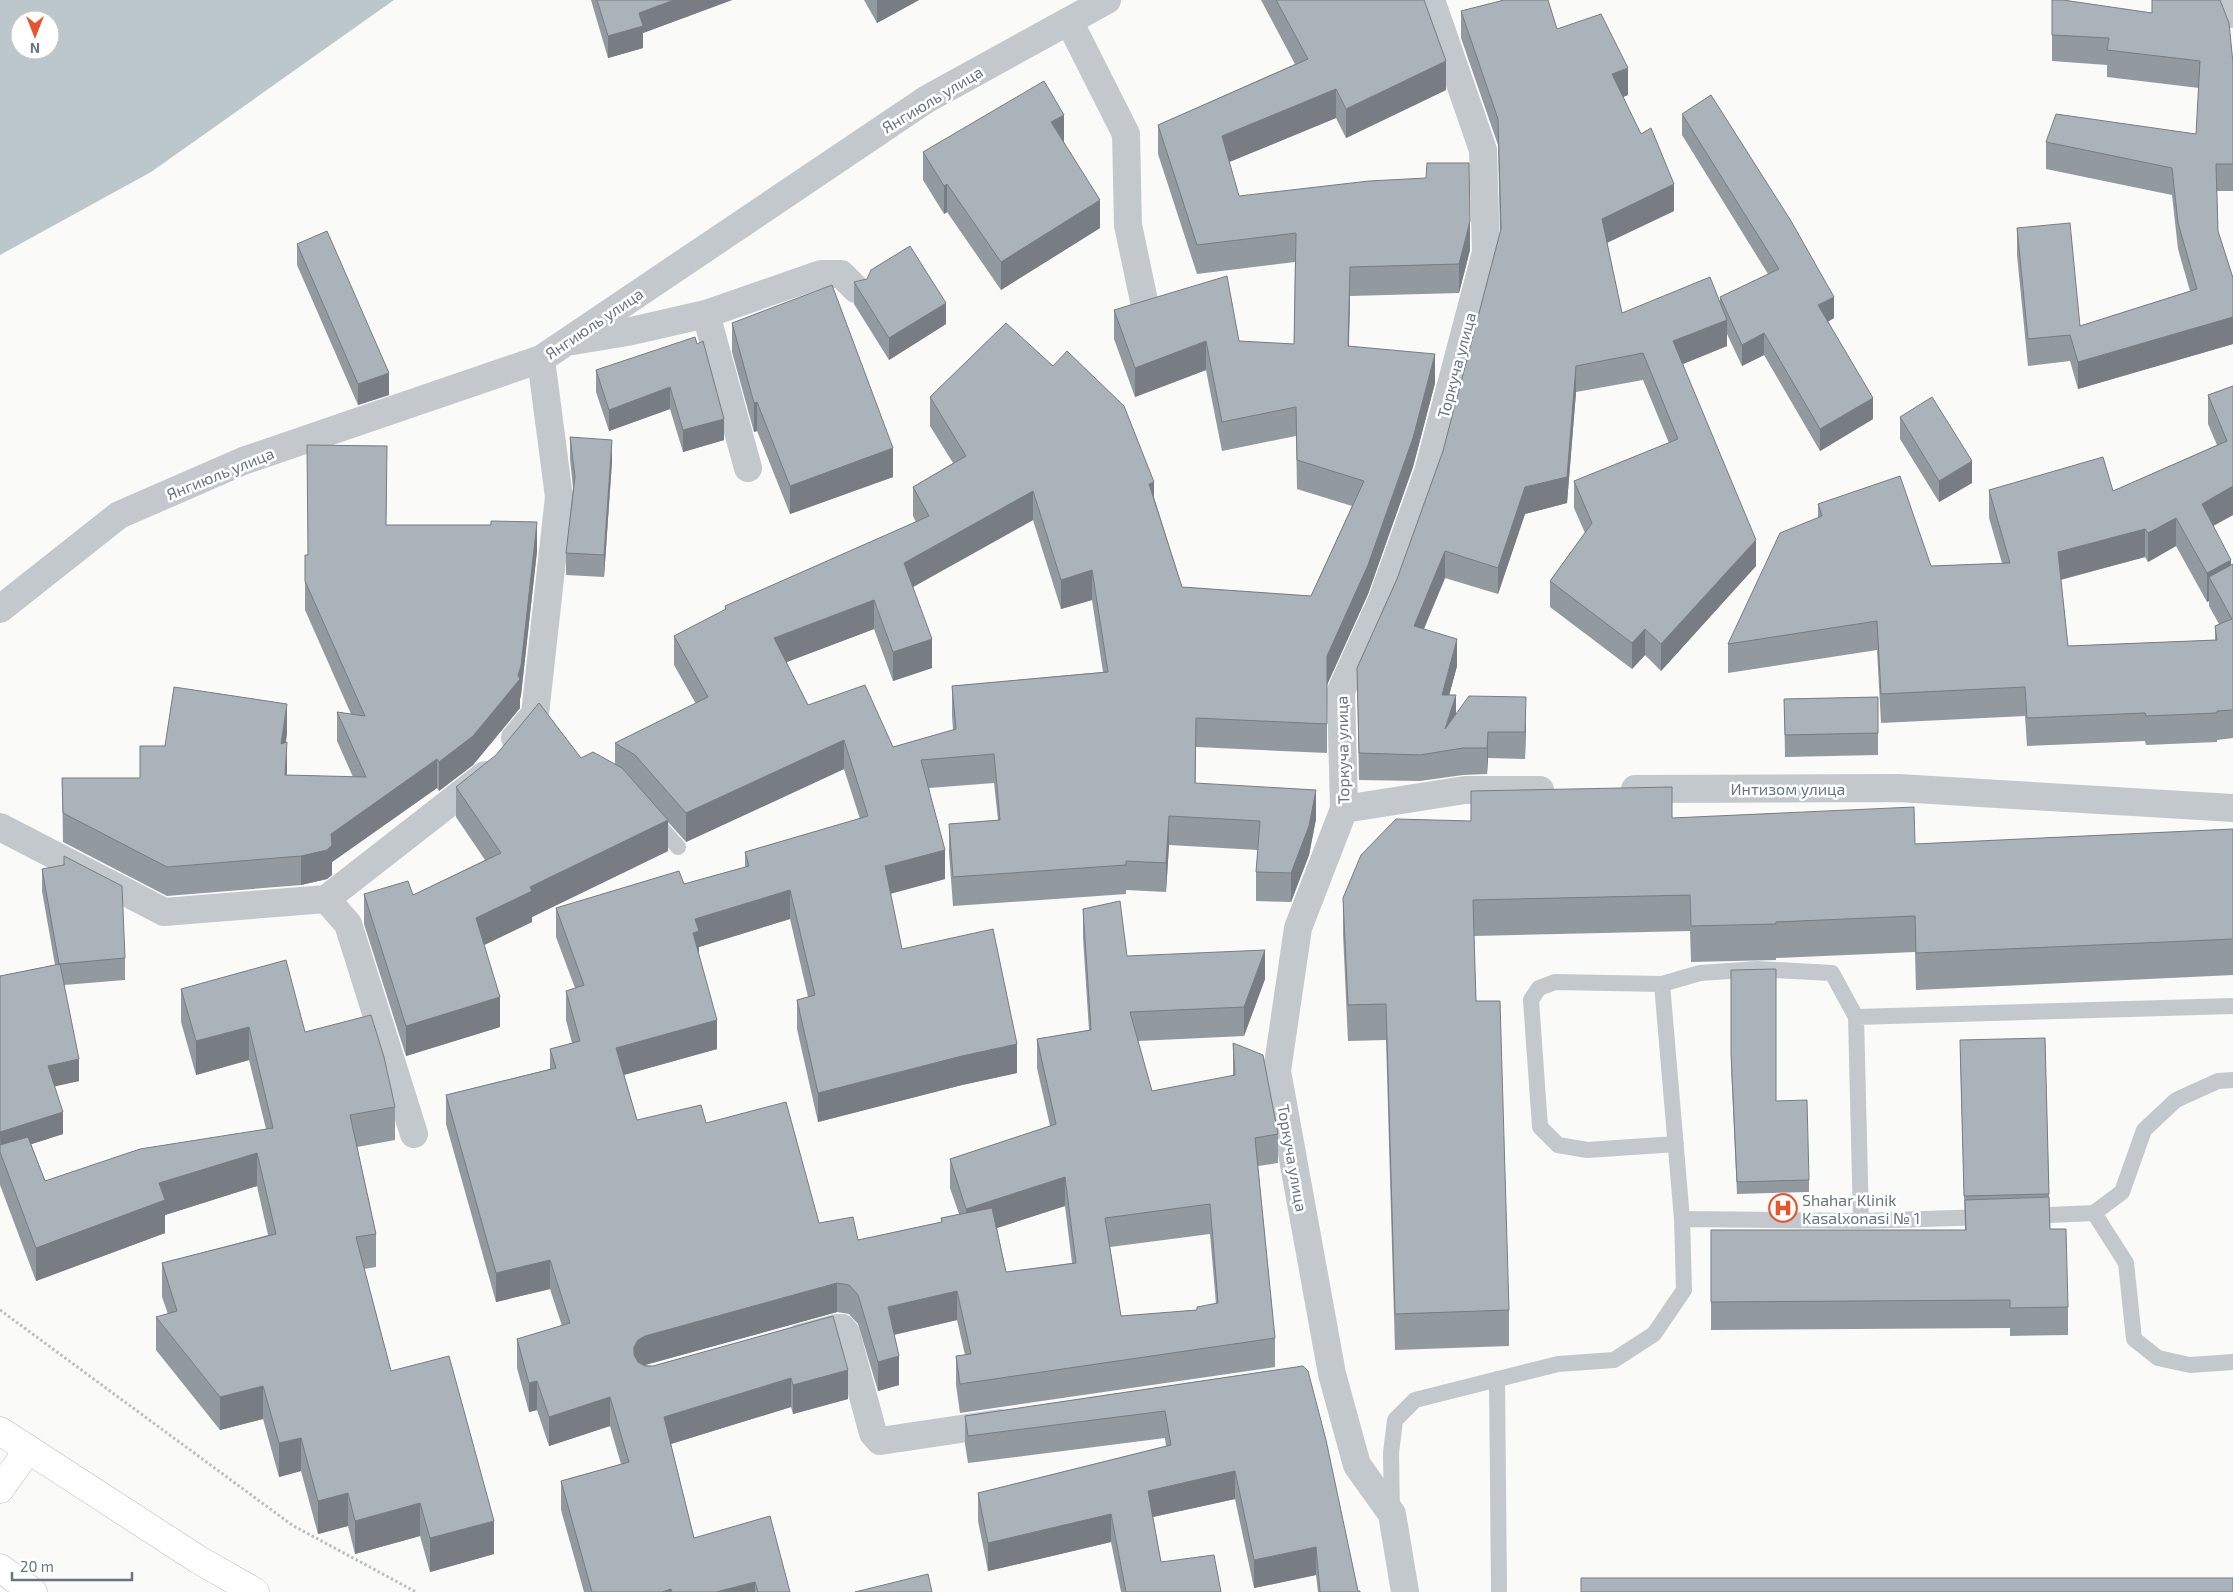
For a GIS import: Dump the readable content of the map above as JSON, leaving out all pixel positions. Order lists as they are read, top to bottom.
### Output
{
  "streets": {
    "street": ["Янгиюль улица", "Торкуча улица", "Интизом улица"]
  },
  "places": {
    "hospital": ["Shahar Klinik Kasalxonasi № 1"]
  },
  "scale_bar": "20 m",
  "north": "bottom"
}
